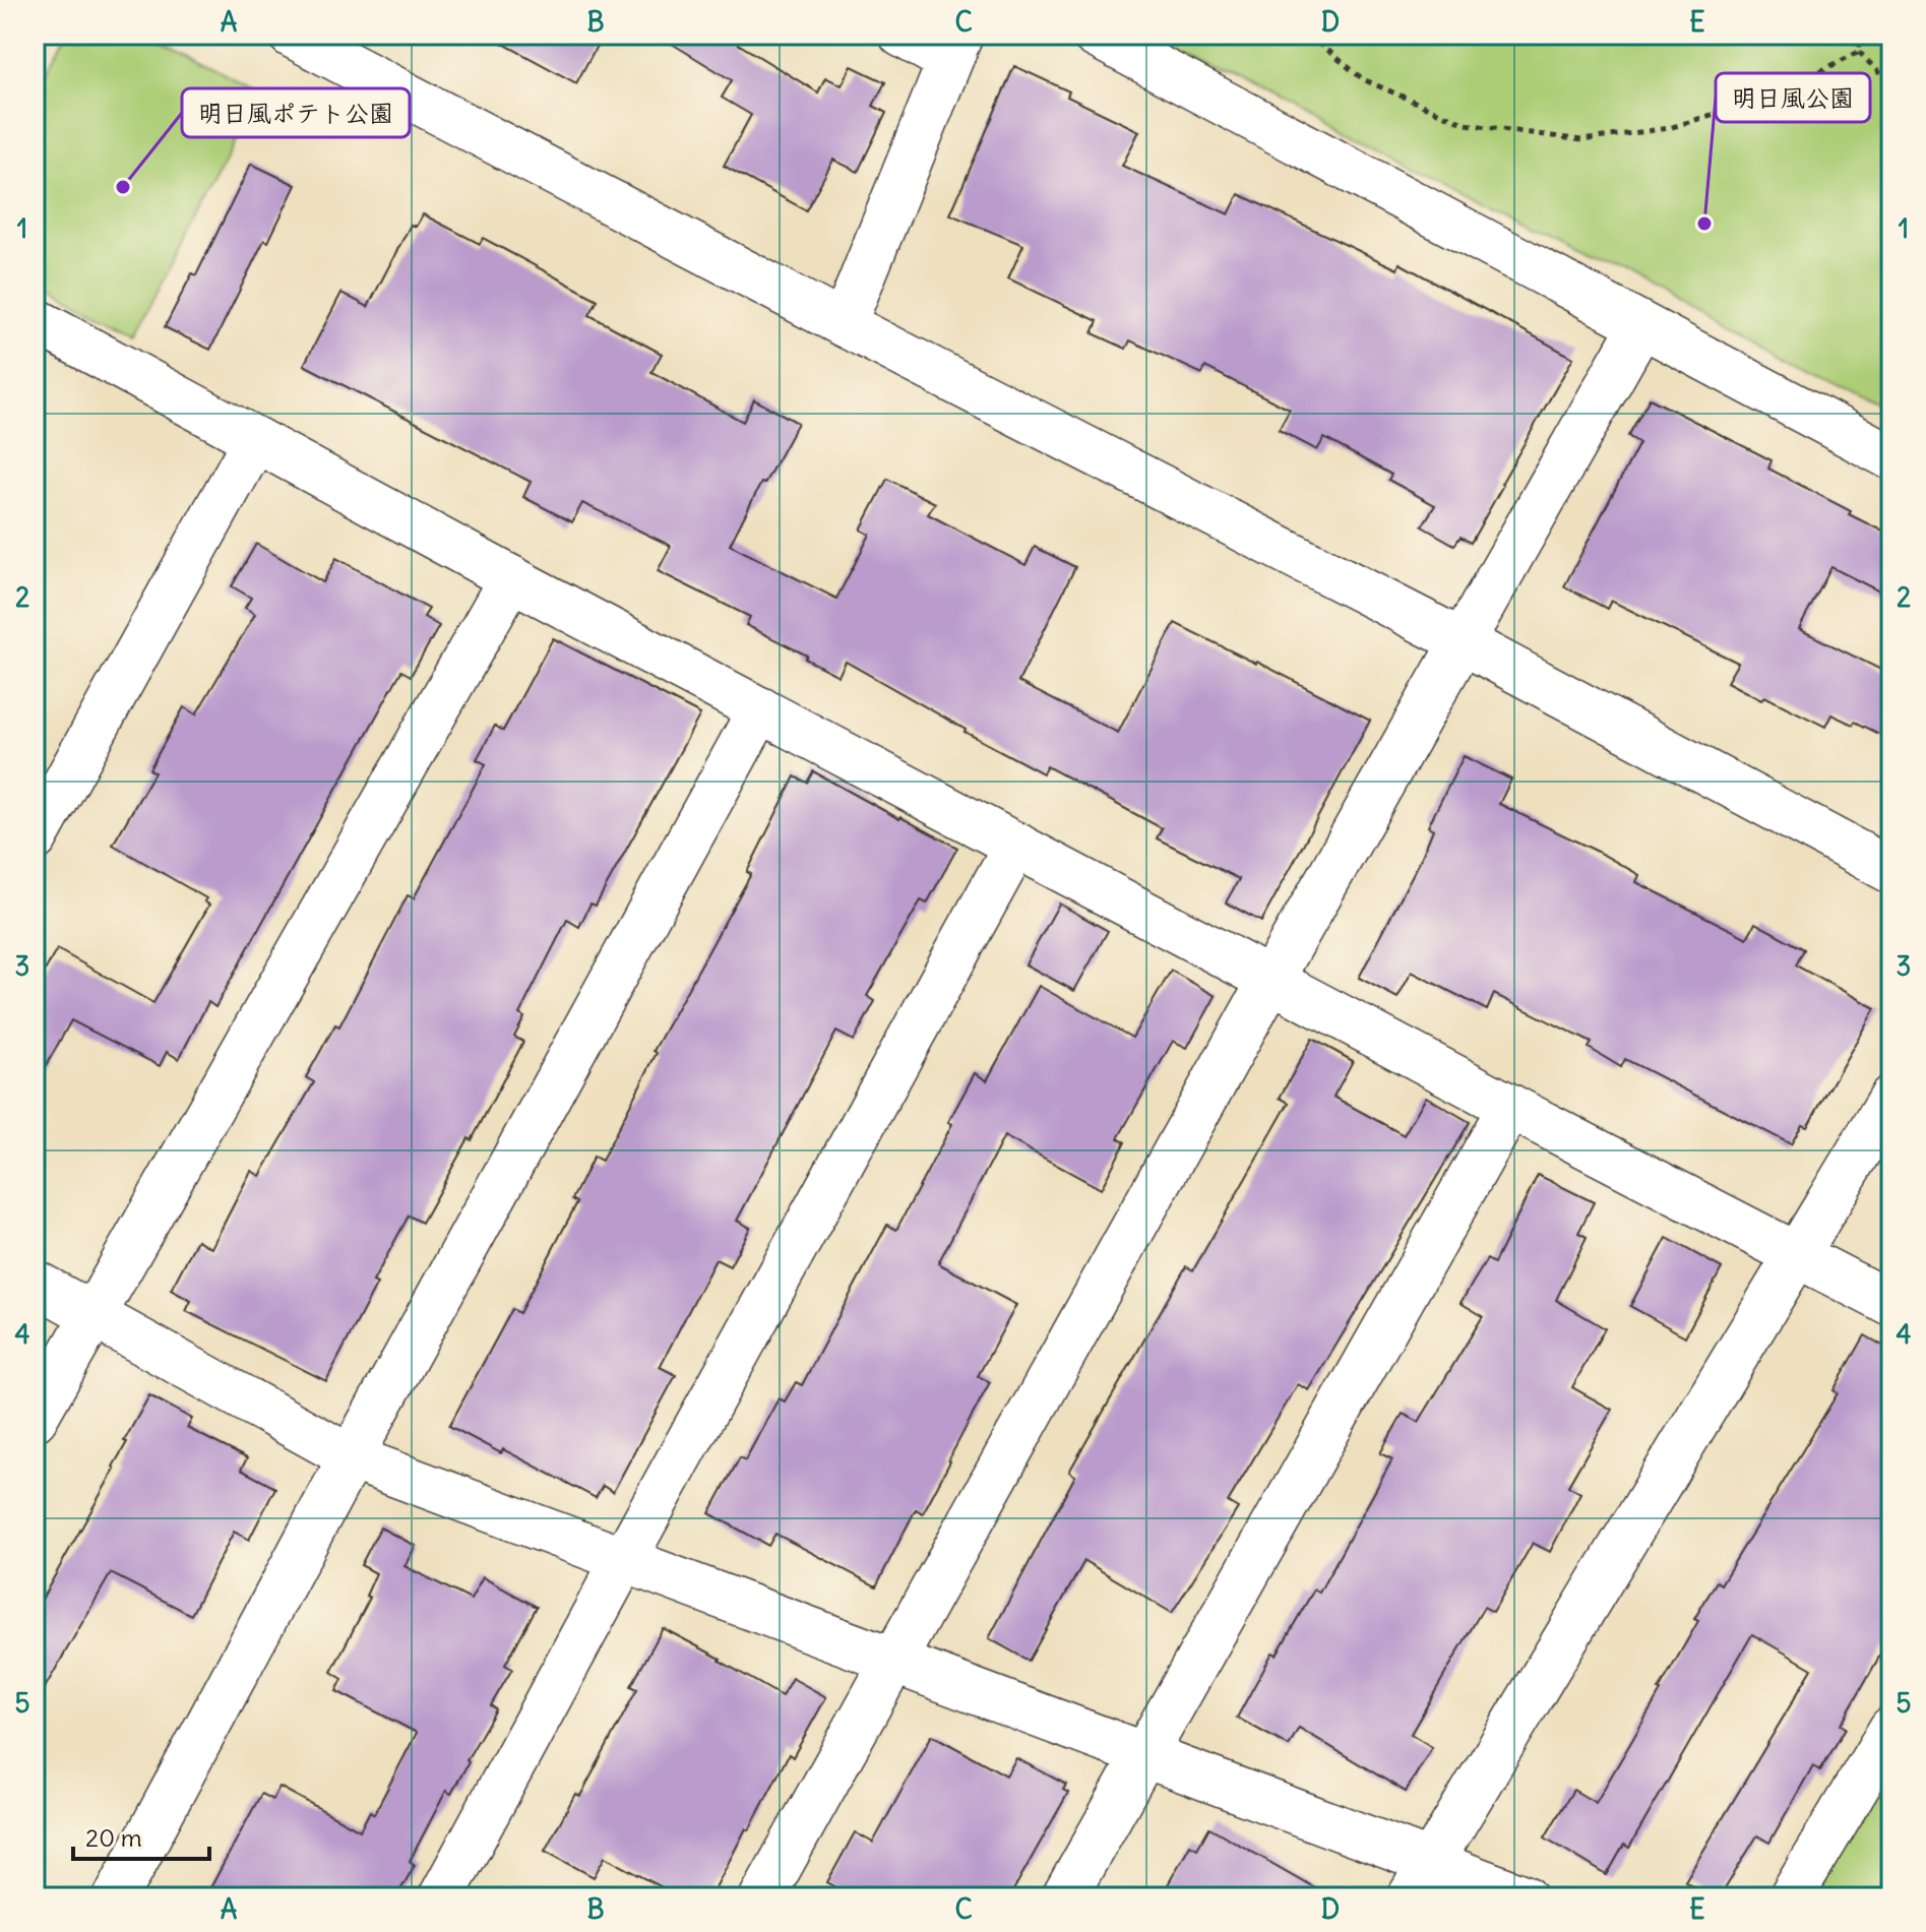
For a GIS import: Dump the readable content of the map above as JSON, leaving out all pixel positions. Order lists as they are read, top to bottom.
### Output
{
  "places": ["明日風ポテト公園", "明日風公園"],
  "scale_bar": "20 m",
  "grid": {
    "columns": [
      "A",
      "B",
      "C",
      "D",
      "E"
    ],
    "rows": [
      "1",
      "2",
      "3",
      "4",
      "5"
    ]
  }
}
